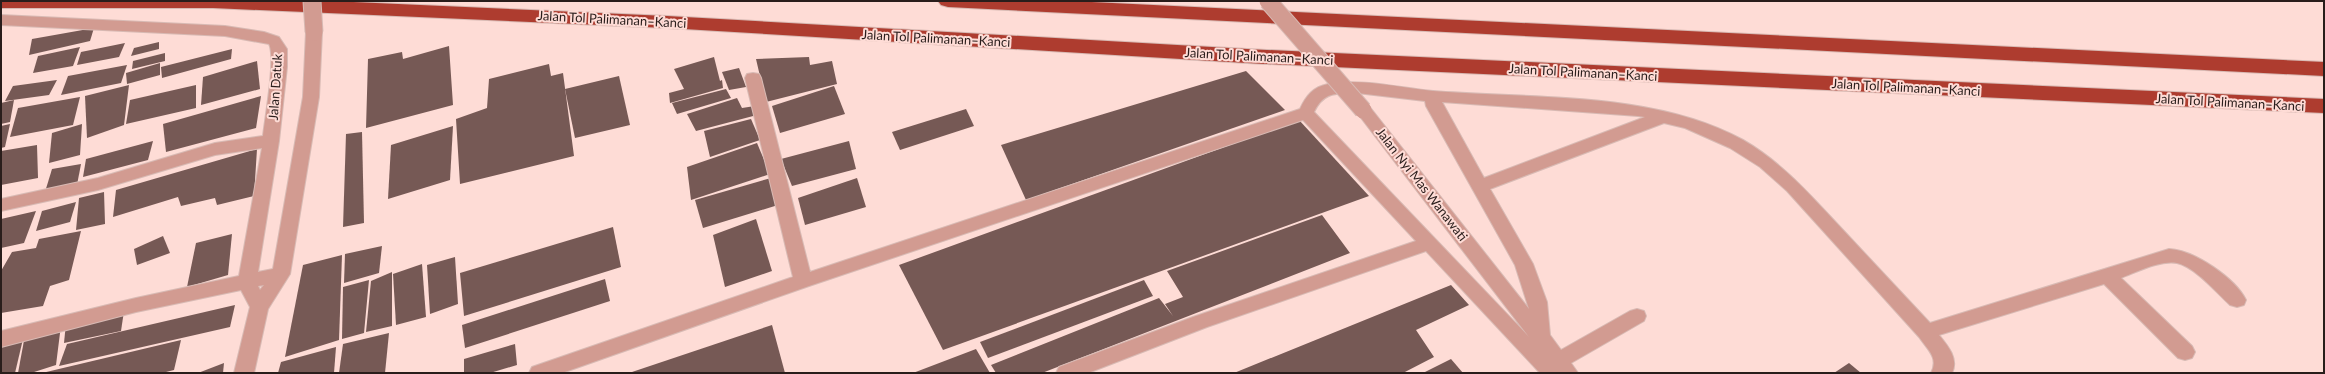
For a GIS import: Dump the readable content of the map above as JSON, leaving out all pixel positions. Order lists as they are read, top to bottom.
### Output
{
  "streets": {
    "highway": ["Jalan Tol Palimanan–Kanci"],
    "street": ["Jalan Datuk", "Jalan Nyi Mas Wanawati"]
  }
}
